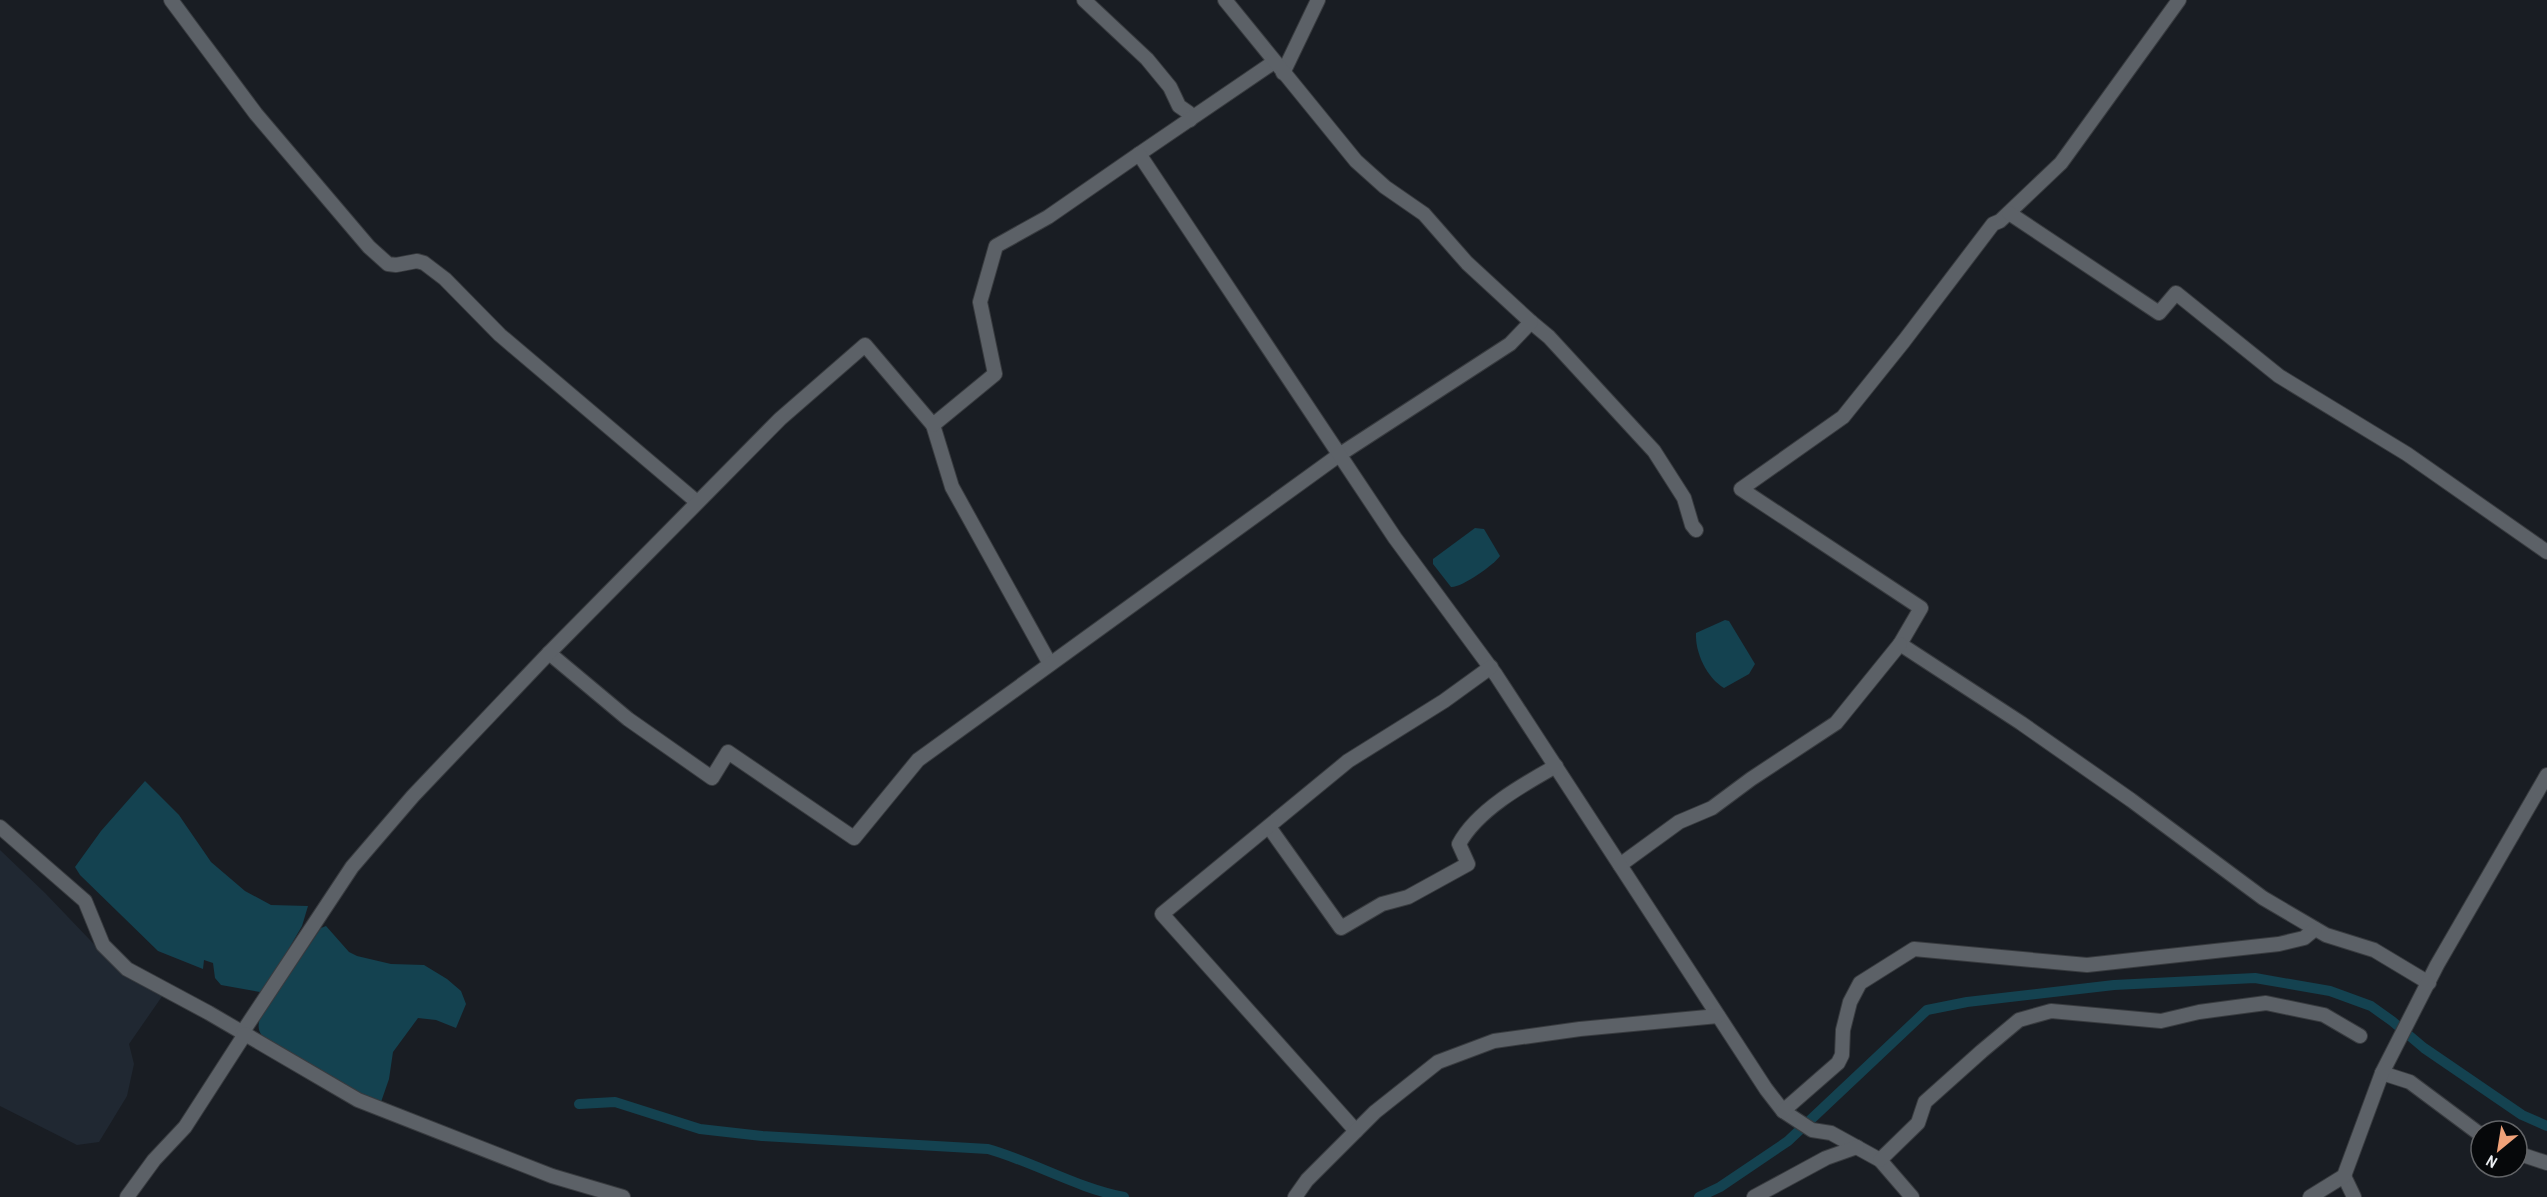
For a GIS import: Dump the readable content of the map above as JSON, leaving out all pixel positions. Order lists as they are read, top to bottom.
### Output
{
  "north": "bottom left"
}
